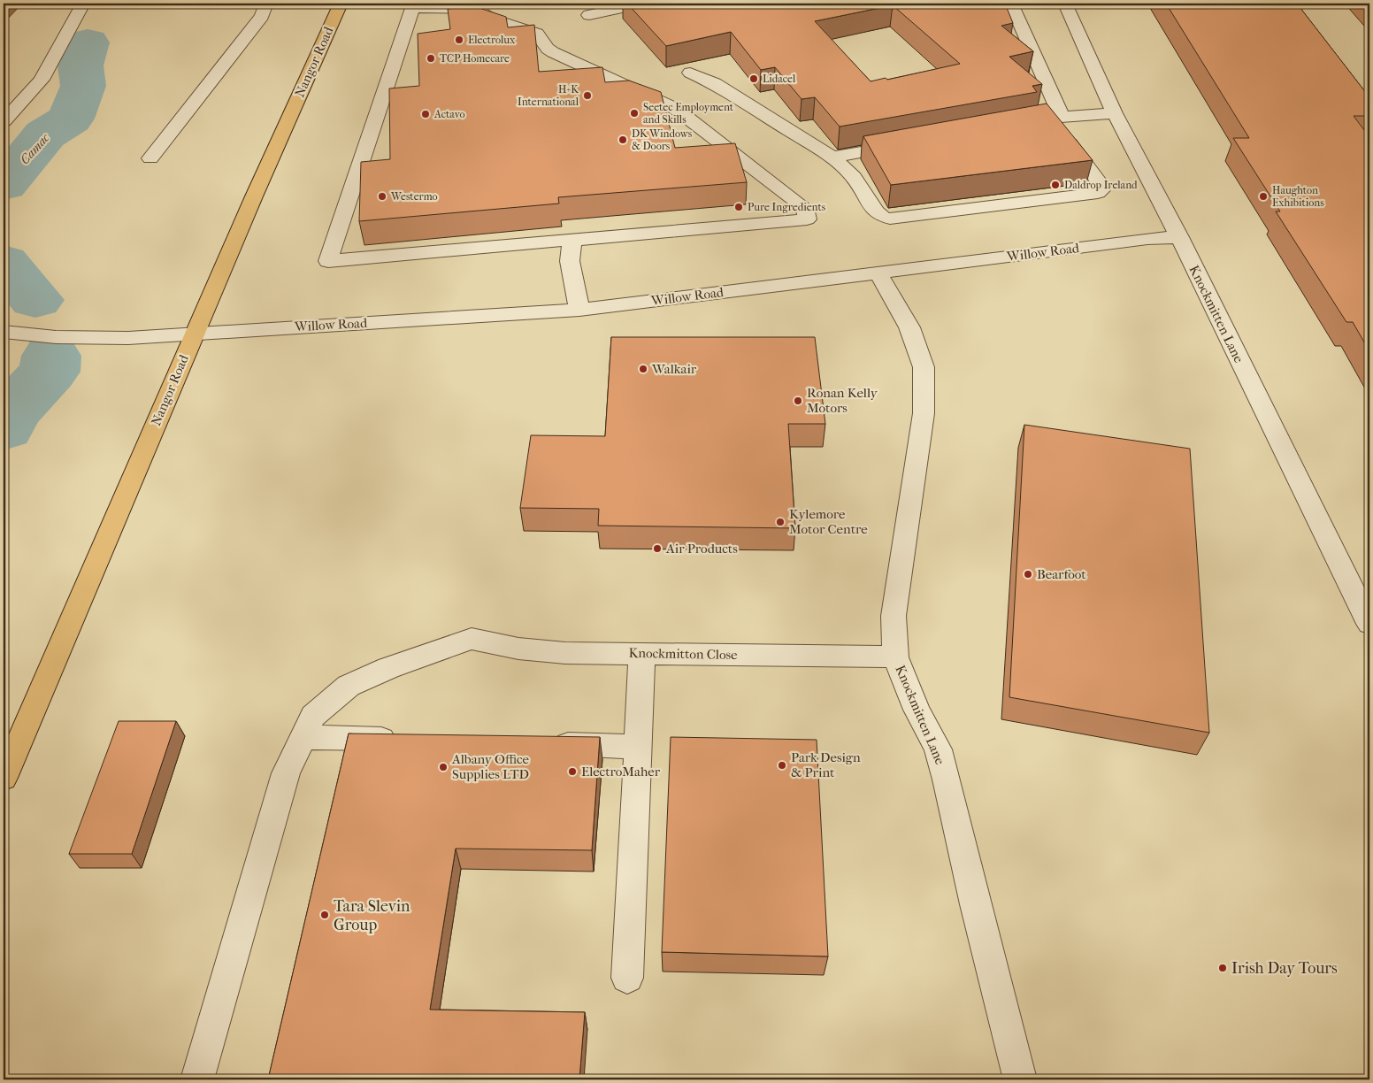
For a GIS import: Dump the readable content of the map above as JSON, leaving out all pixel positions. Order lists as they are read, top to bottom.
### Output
{
  "streets": {
    "main road": ["Nangor Road"],
    "street": ["Willow Road", "Knockmitten Lane", "Knockmitton Close"]
  },
  "crossings": [
    ["Nangor Road", "Willow Road"],
    ["Willow Road", "Knockmitten Lane"],
    ["Knockmitten Lane", "Knockmitton Close"]
  ],
  "water": ["Camac"],
  "places": [
    "Electrolux",
    "TCP Homecare",
    "Lidacel",
    "H+K International",
    "Seetec Employment and Skills",
    "Actavo",
    "DK Windows & Doors",
    "Daldrop Ireland",
    "Westermo",
    "Haughton Exhibitions",
    "Pure Ingredients",
    "Walkair",
    "Ronan Kelly Motors",
    "Kylemore Motor Centre",
    "Air Products",
    "Bearfoot",
    "Park Design & Print",
    "Albany Office Supplies LTD",
    "ElectroMaher",
    "Tara Slevin Group",
    "Irish Day Tours"
  ]
}
